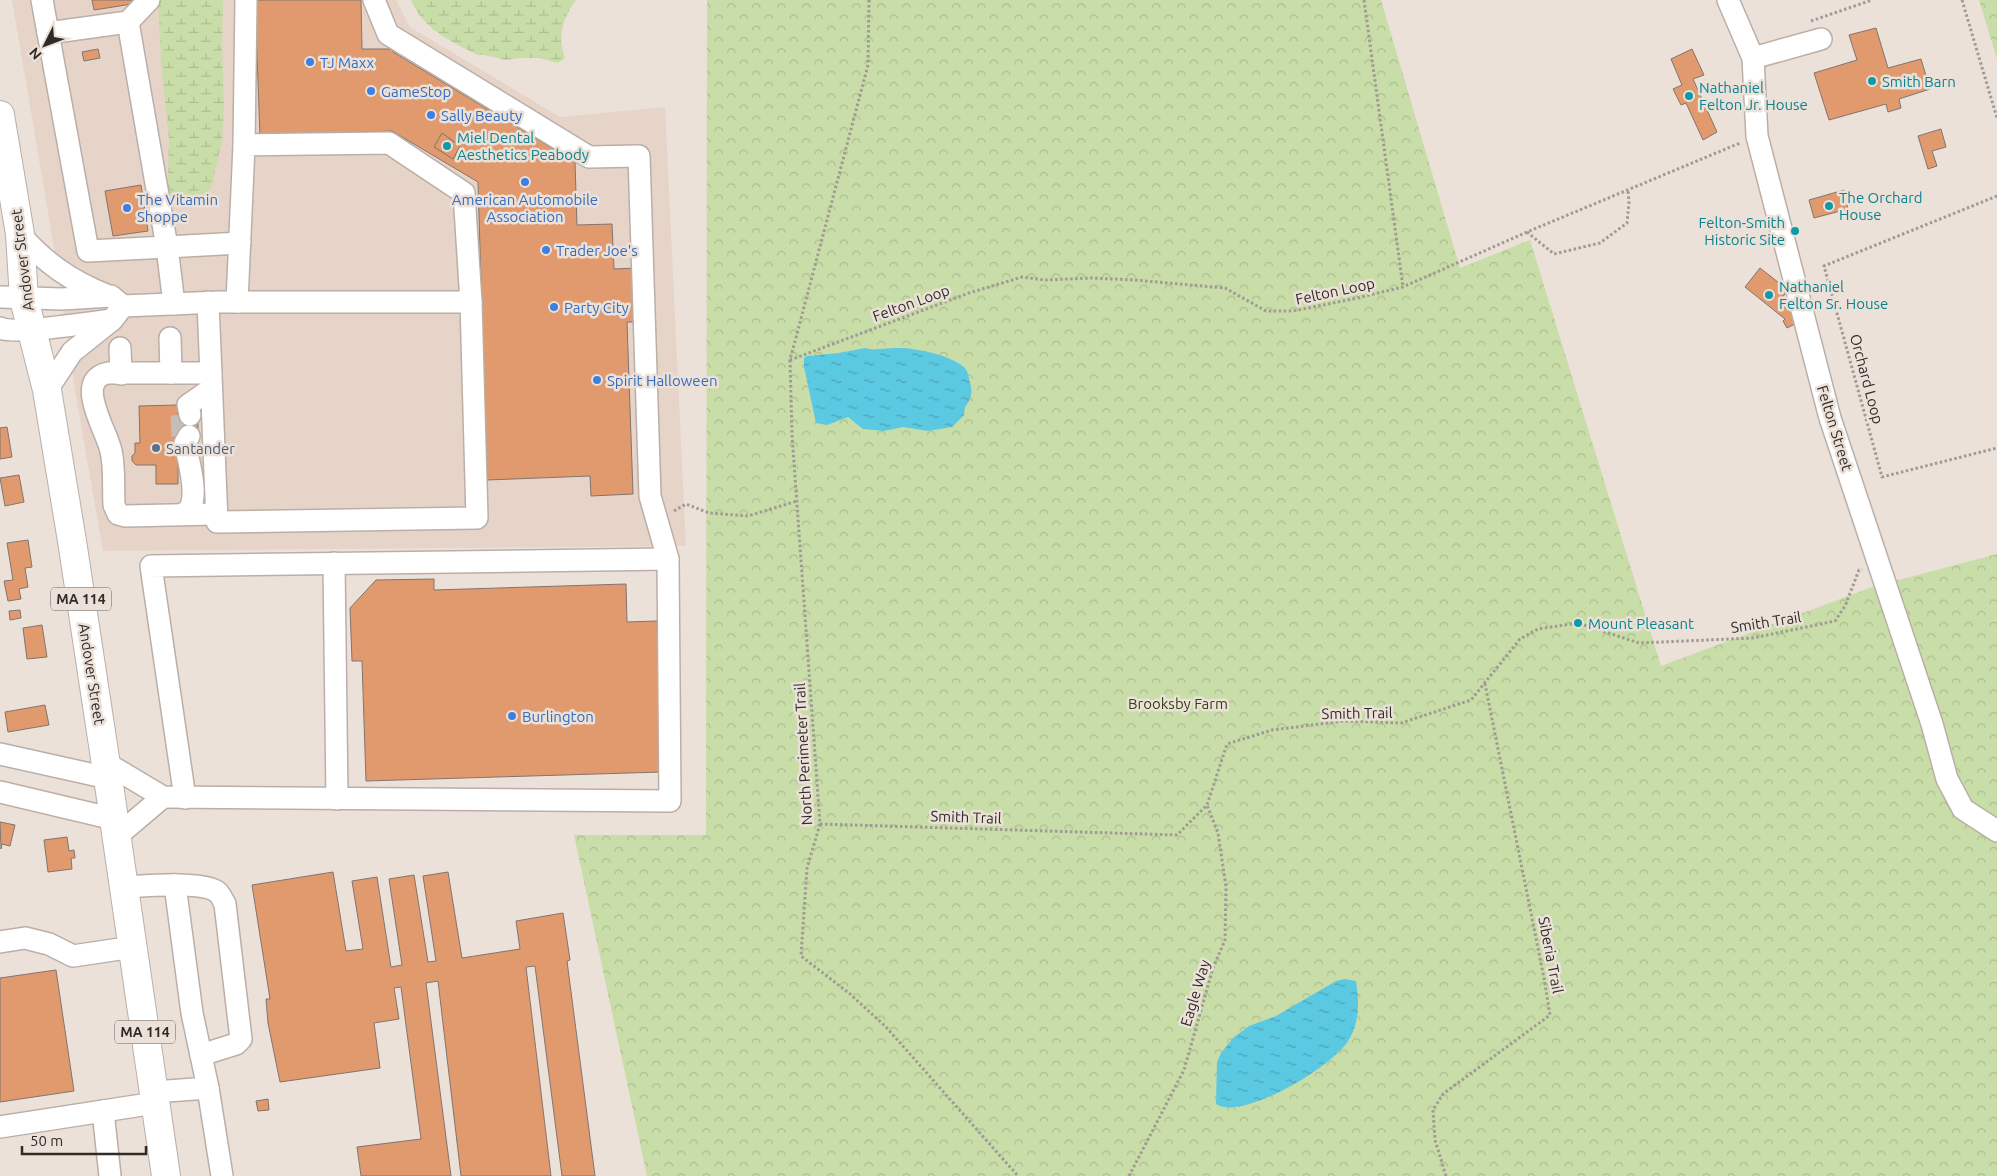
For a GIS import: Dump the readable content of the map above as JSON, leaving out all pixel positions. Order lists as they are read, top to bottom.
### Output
{
  "streets": {
    "highway": ["Andover Street", "MA 114"],
    "street": ["Felton Street"],
    "path": [
      "Felton Loop",
      "Orchard Loop",
      "Smith Trail",
      "North Perimeter Trail",
      "Siberia Trail",
      "Eagle Way"
    ]
  },
  "crossings": [
    ["Felton Loop", "Felton Street"],
    ["Felton Loop", "North Perimeter Trail"],
    ["Felton Street", "Smith Trail"],
    ["Smith Trail", "North Perimeter Trail"],
    ["Smith Trail", "Siberia Trail"],
    ["Smith Trail", "Eagle Way"]
  ],
  "parks": ["Brooksby Farm"],
  "places": [
    "TJ Maxx",
    "Smith Barn",
    "GameStop",
    "Nathaniel Felton Jr. House",
    "Sally Beauty",
    "Miel Dental Aesthetics Peabody",
    "American Automobile Association",
    "The Orchard House",
    "The Vitamin Shoppe",
    "Felton-Smith Historic Site",
    "Trader Joe's",
    "Nathaniel Felton Sr. House",
    "Party City",
    "Spirit Halloween",
    "Santander",
    "Mount Pleasant",
    "Burlington"
  ],
  "scale_bar": "50 m",
  "north": "bottom left"
}
